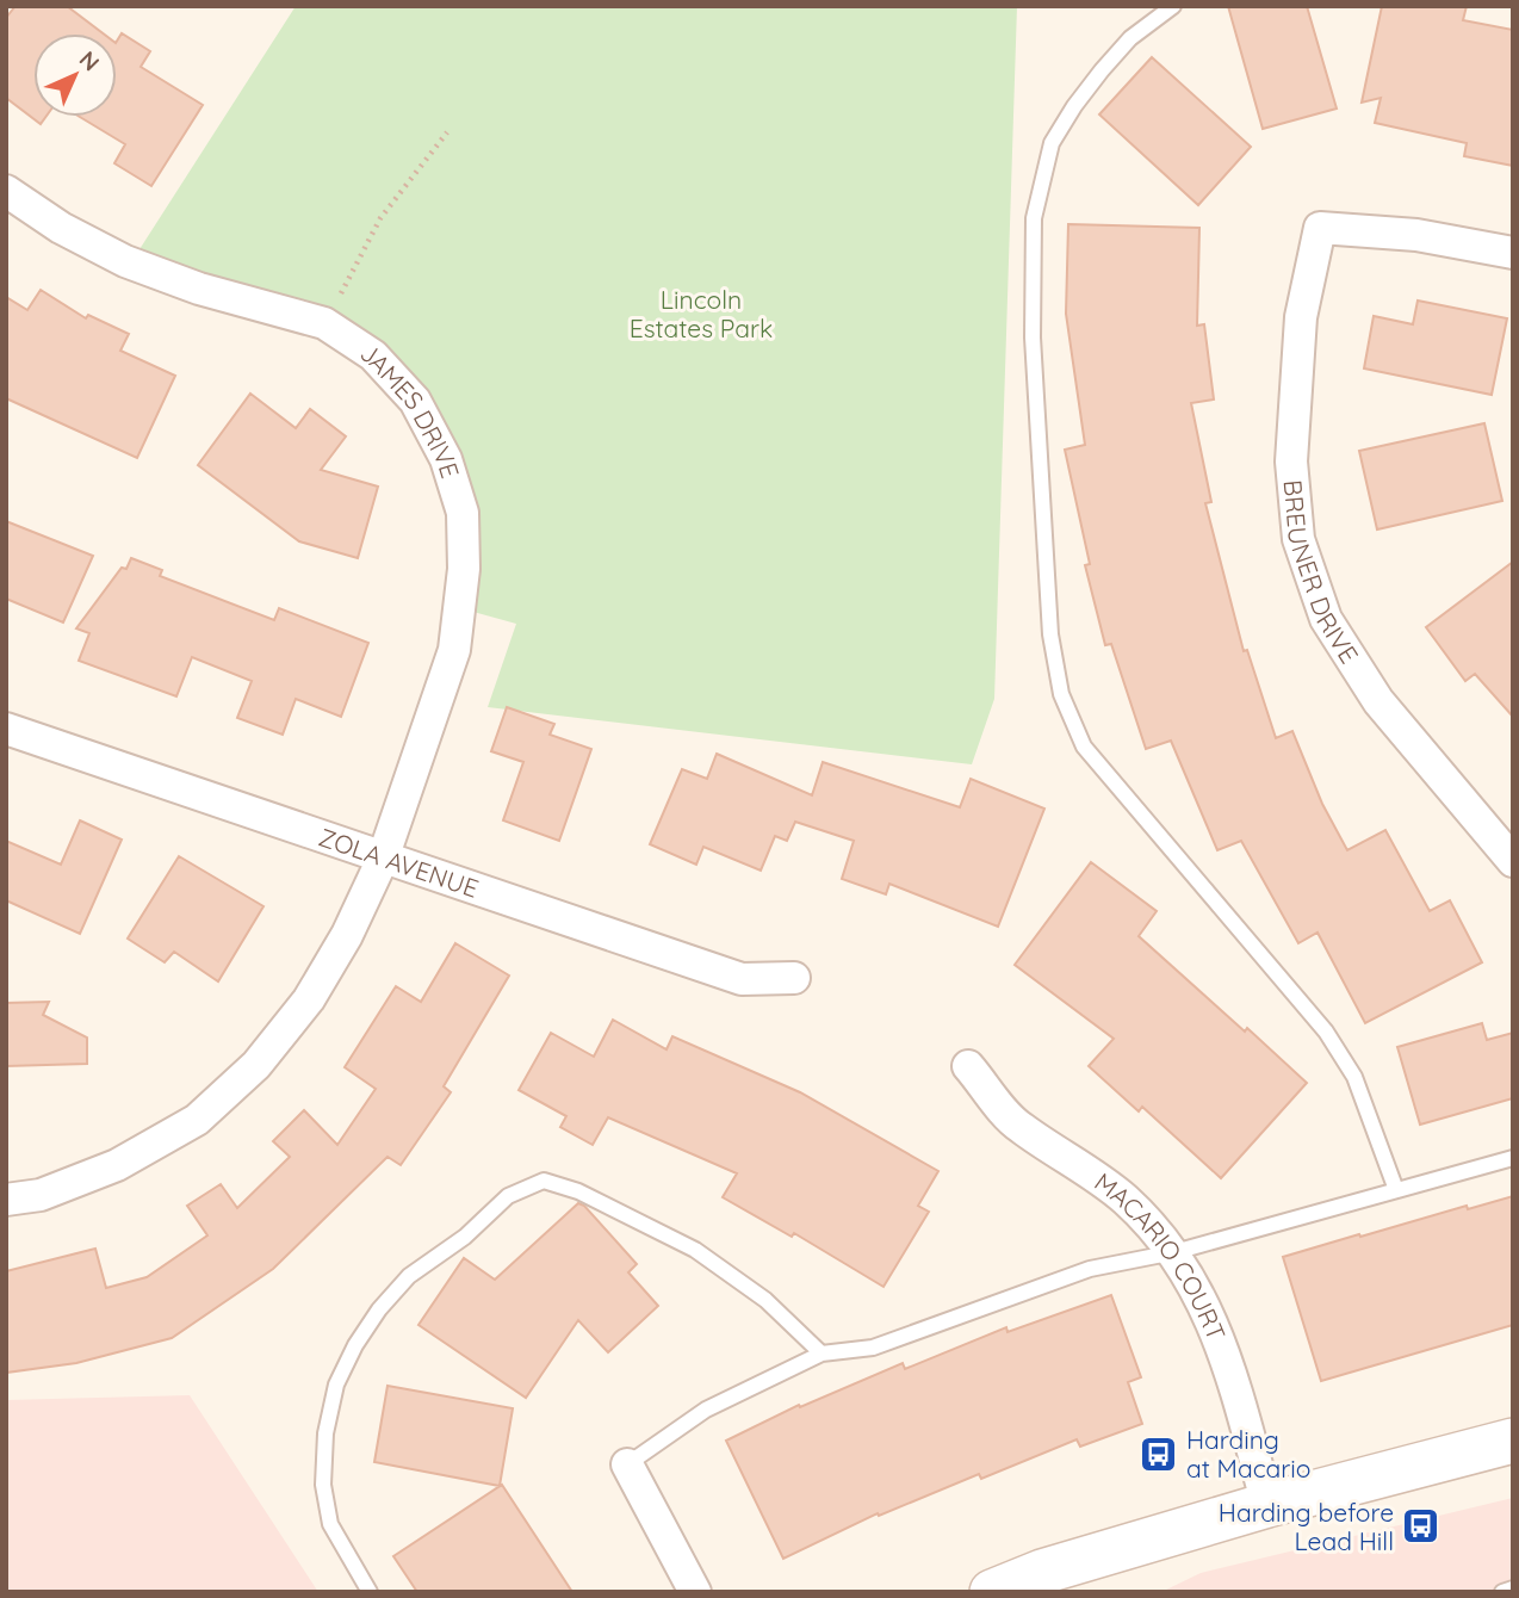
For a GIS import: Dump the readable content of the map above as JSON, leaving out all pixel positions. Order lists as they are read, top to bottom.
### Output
{
  "streets": {
    "street": [
      "JAMES DRIVE",
      "BREUNER DRIVE",
      "ZOLA AVENUE",
      "MACARIO COURT"
    ]
  },
  "crossings": [
    ["JAMES DRIVE", "ZOLA AVENUE"]
  ],
  "parks": ["Lincoln Estates Park"],
  "places": {
    "bus stop": ["Harding at Macario", "Harding before Lead Hill"]
  },
  "north": "top right"
}
